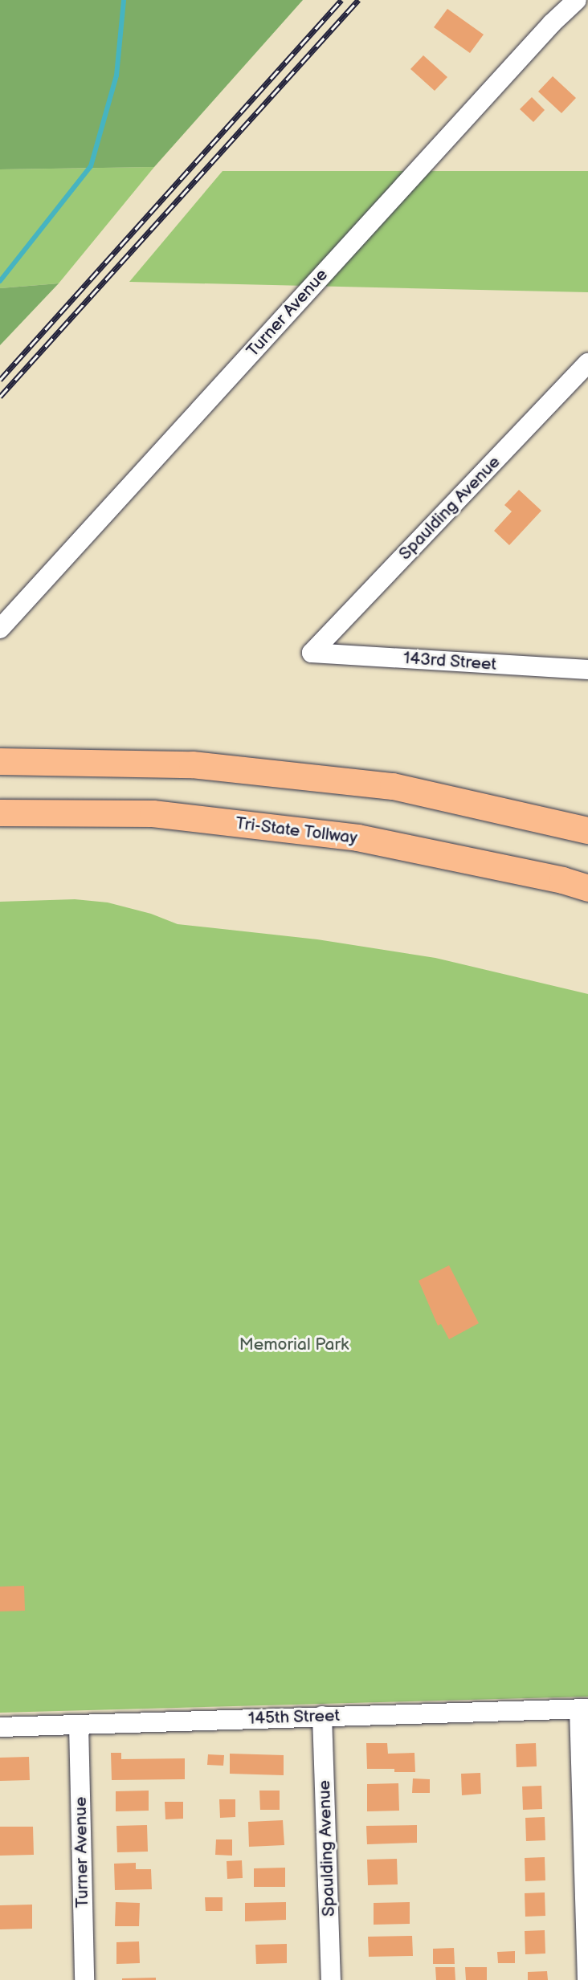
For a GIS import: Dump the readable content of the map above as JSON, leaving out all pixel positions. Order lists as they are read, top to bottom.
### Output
{
  "streets": {
    "highway": ["Tri-State Tollway"],
    "street": [
      "Turner Avenue",
      "Spaulding Avenue",
      "143rd Street",
      "145th Street"
    ]
  },
  "crossings": [
    ["Turner Avenue", "145th Street"],
    ["Spaulding Avenue", "143rd Street"],
    ["Spaulding Avenue", "145th Street"]
  ],
  "parks": ["Memorial Park"]
}
